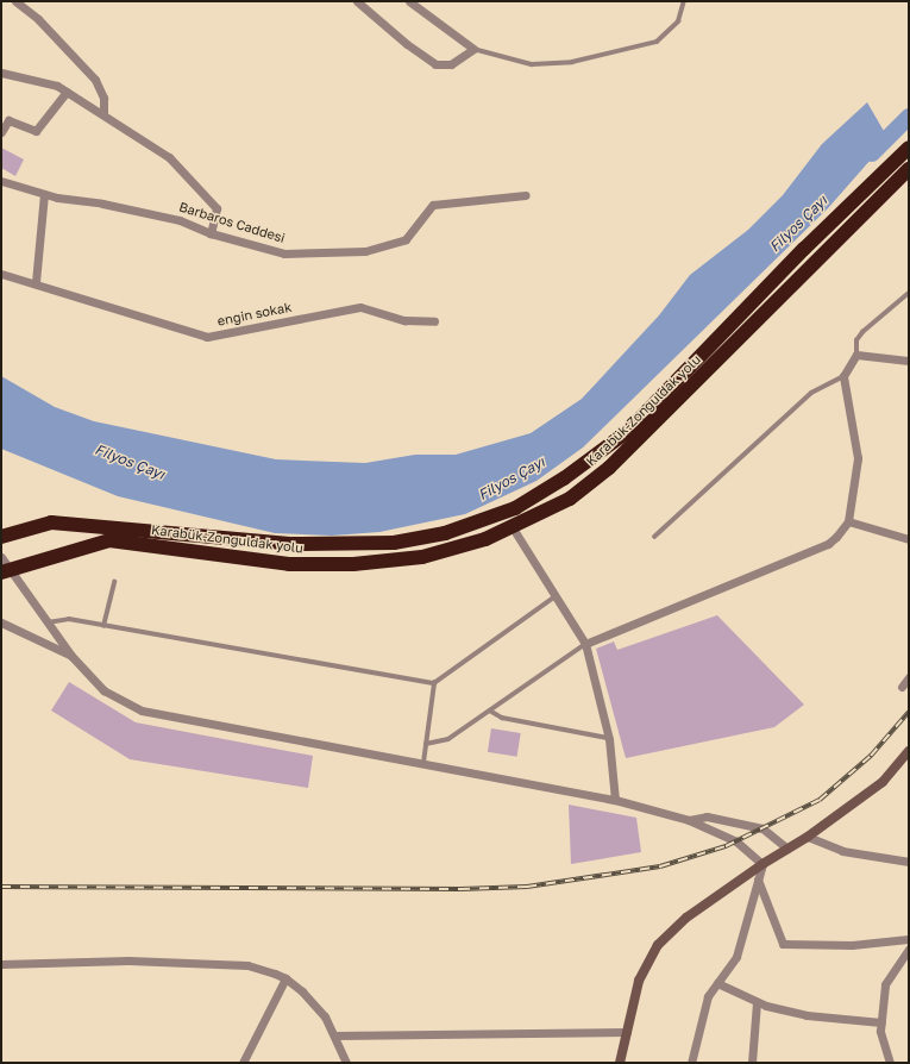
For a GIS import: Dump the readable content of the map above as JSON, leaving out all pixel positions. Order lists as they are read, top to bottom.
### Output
{
  "streets": {
    "highway": ["Karabük-Zonguldak yolu"],
    "street": ["Barbaros Caddesi", "engin sokak"]
  },
  "water": ["Filyos Çayı"]
}
